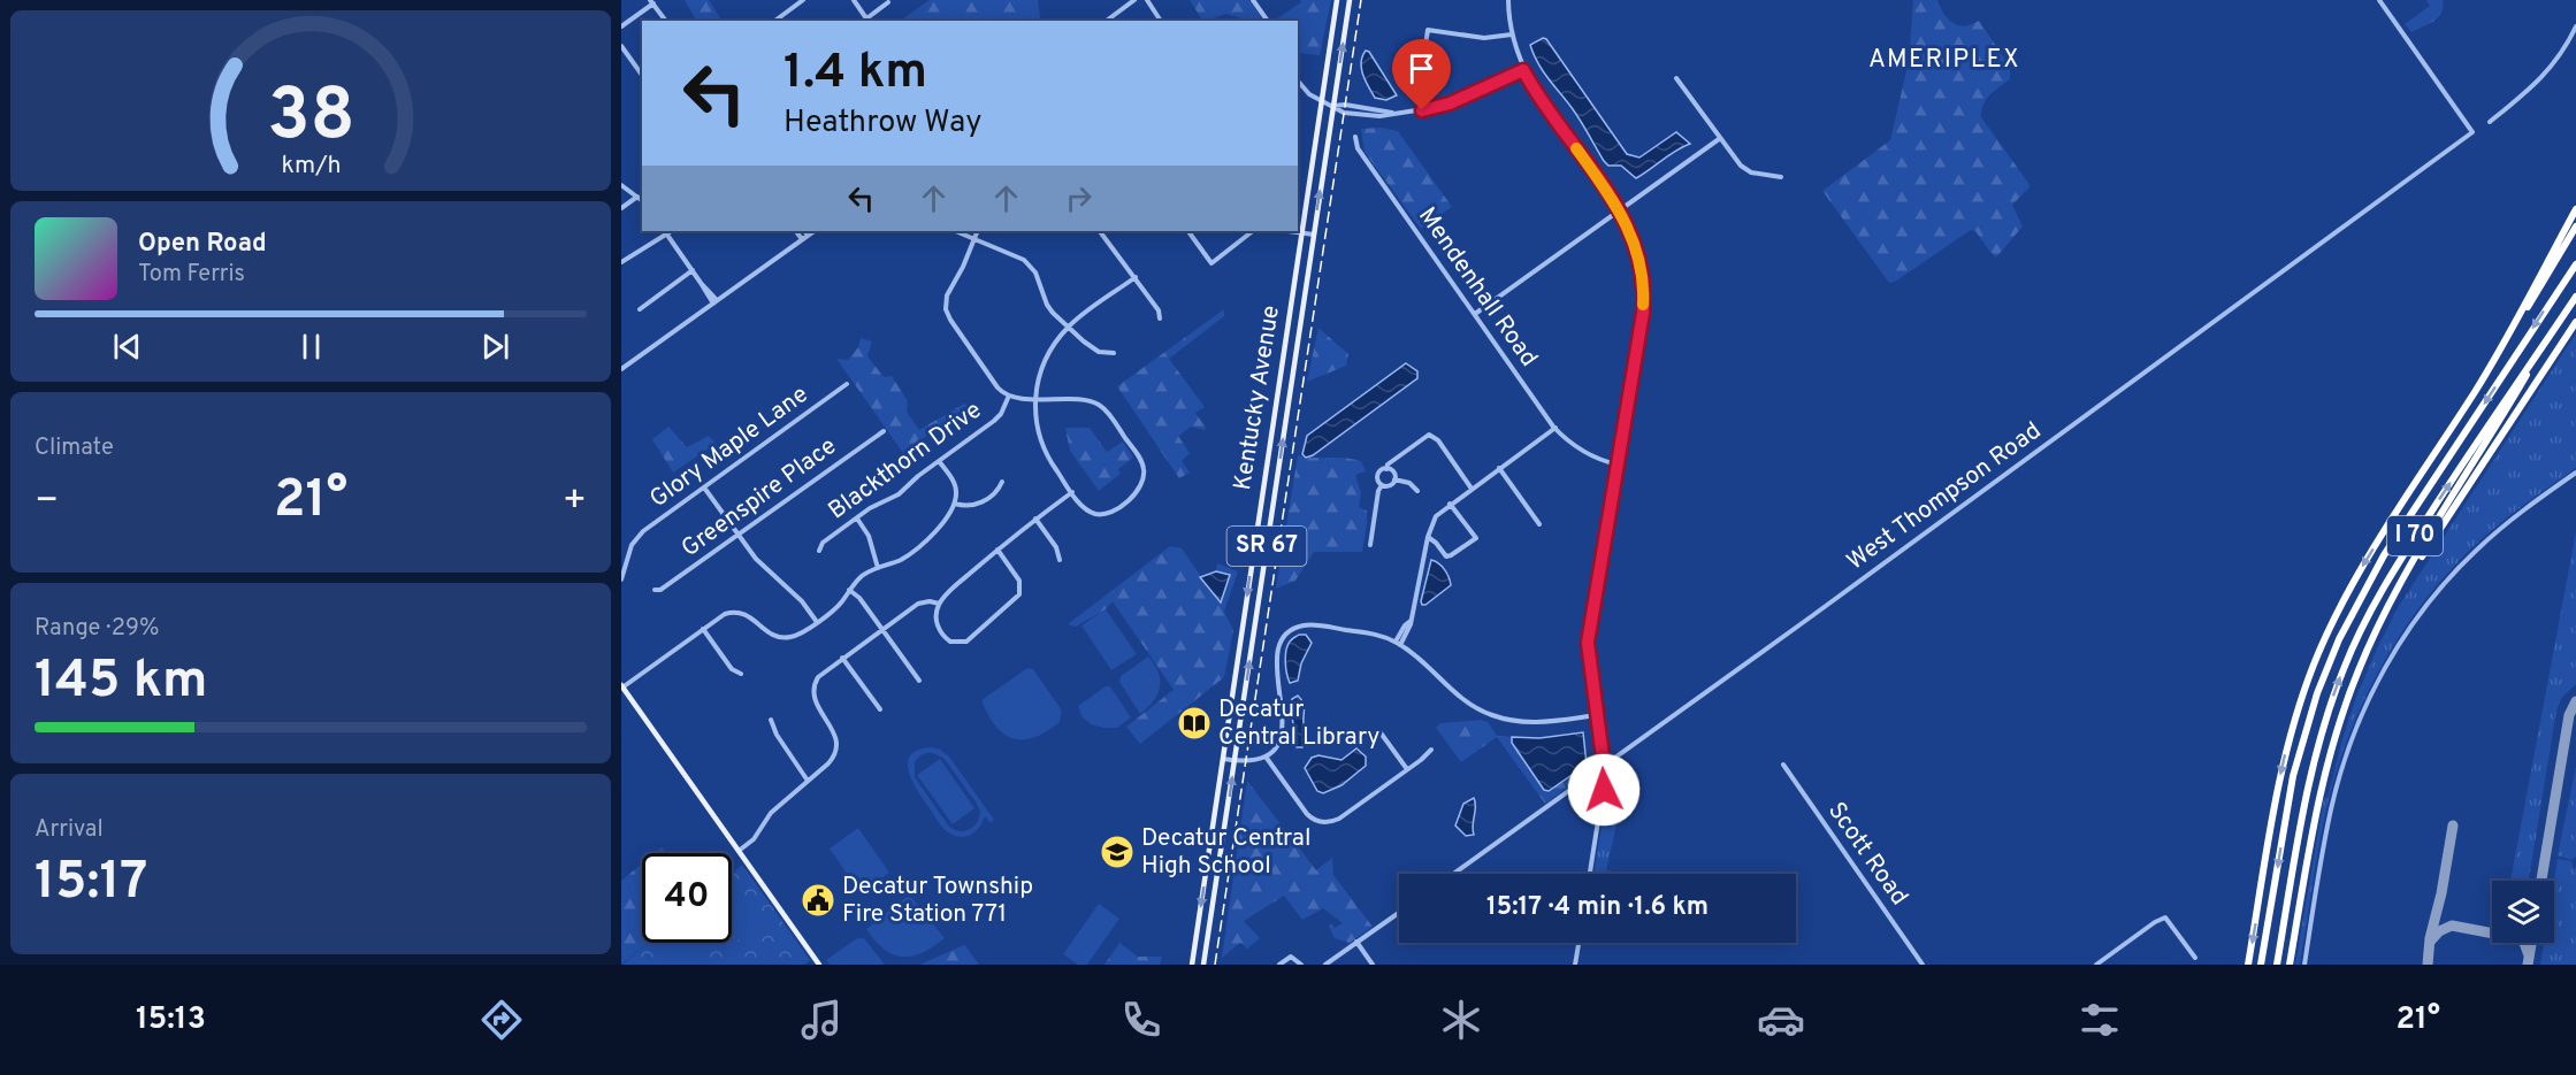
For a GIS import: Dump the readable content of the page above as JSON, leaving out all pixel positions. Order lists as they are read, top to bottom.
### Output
{
  "streets": {
    "highway": ["I 70"],
    "main road": ["Kentucky Avenue", "SR 67"],
    "street": [
      "Mendenhall Road",
      "Glory Maple Lane",
      "Blackthorn Drive",
      "West Thompson Road",
      "Greenspire Place",
      "Scott Road"
    ]
  },
  "districts": ["AMERIPLEX"],
  "places": {
    "library": ["Decatur Central Library"],
    "school or university": ["Decatur Central High School"],
    "public building": ["Decatur Township Fire Station 771"]
  },
  "page": {
    "turn": ["1.4 km", "Heathrow Way"],
    "song": ["Open Road", "Tom Ferris"],
    "tile": [
      "Climate",
      ["Range · 29%", "145 km"],
      ["Arrival", "15:17"]
    ],
    "heat": ["−", "21°", "+"],
    "limit": "40",
    "trip": "15:17 · 4 min · 1.6 km",
    "tabs": ["15:13", "21°"],
    "gauge": ["38", "km/h"]
  }
}
